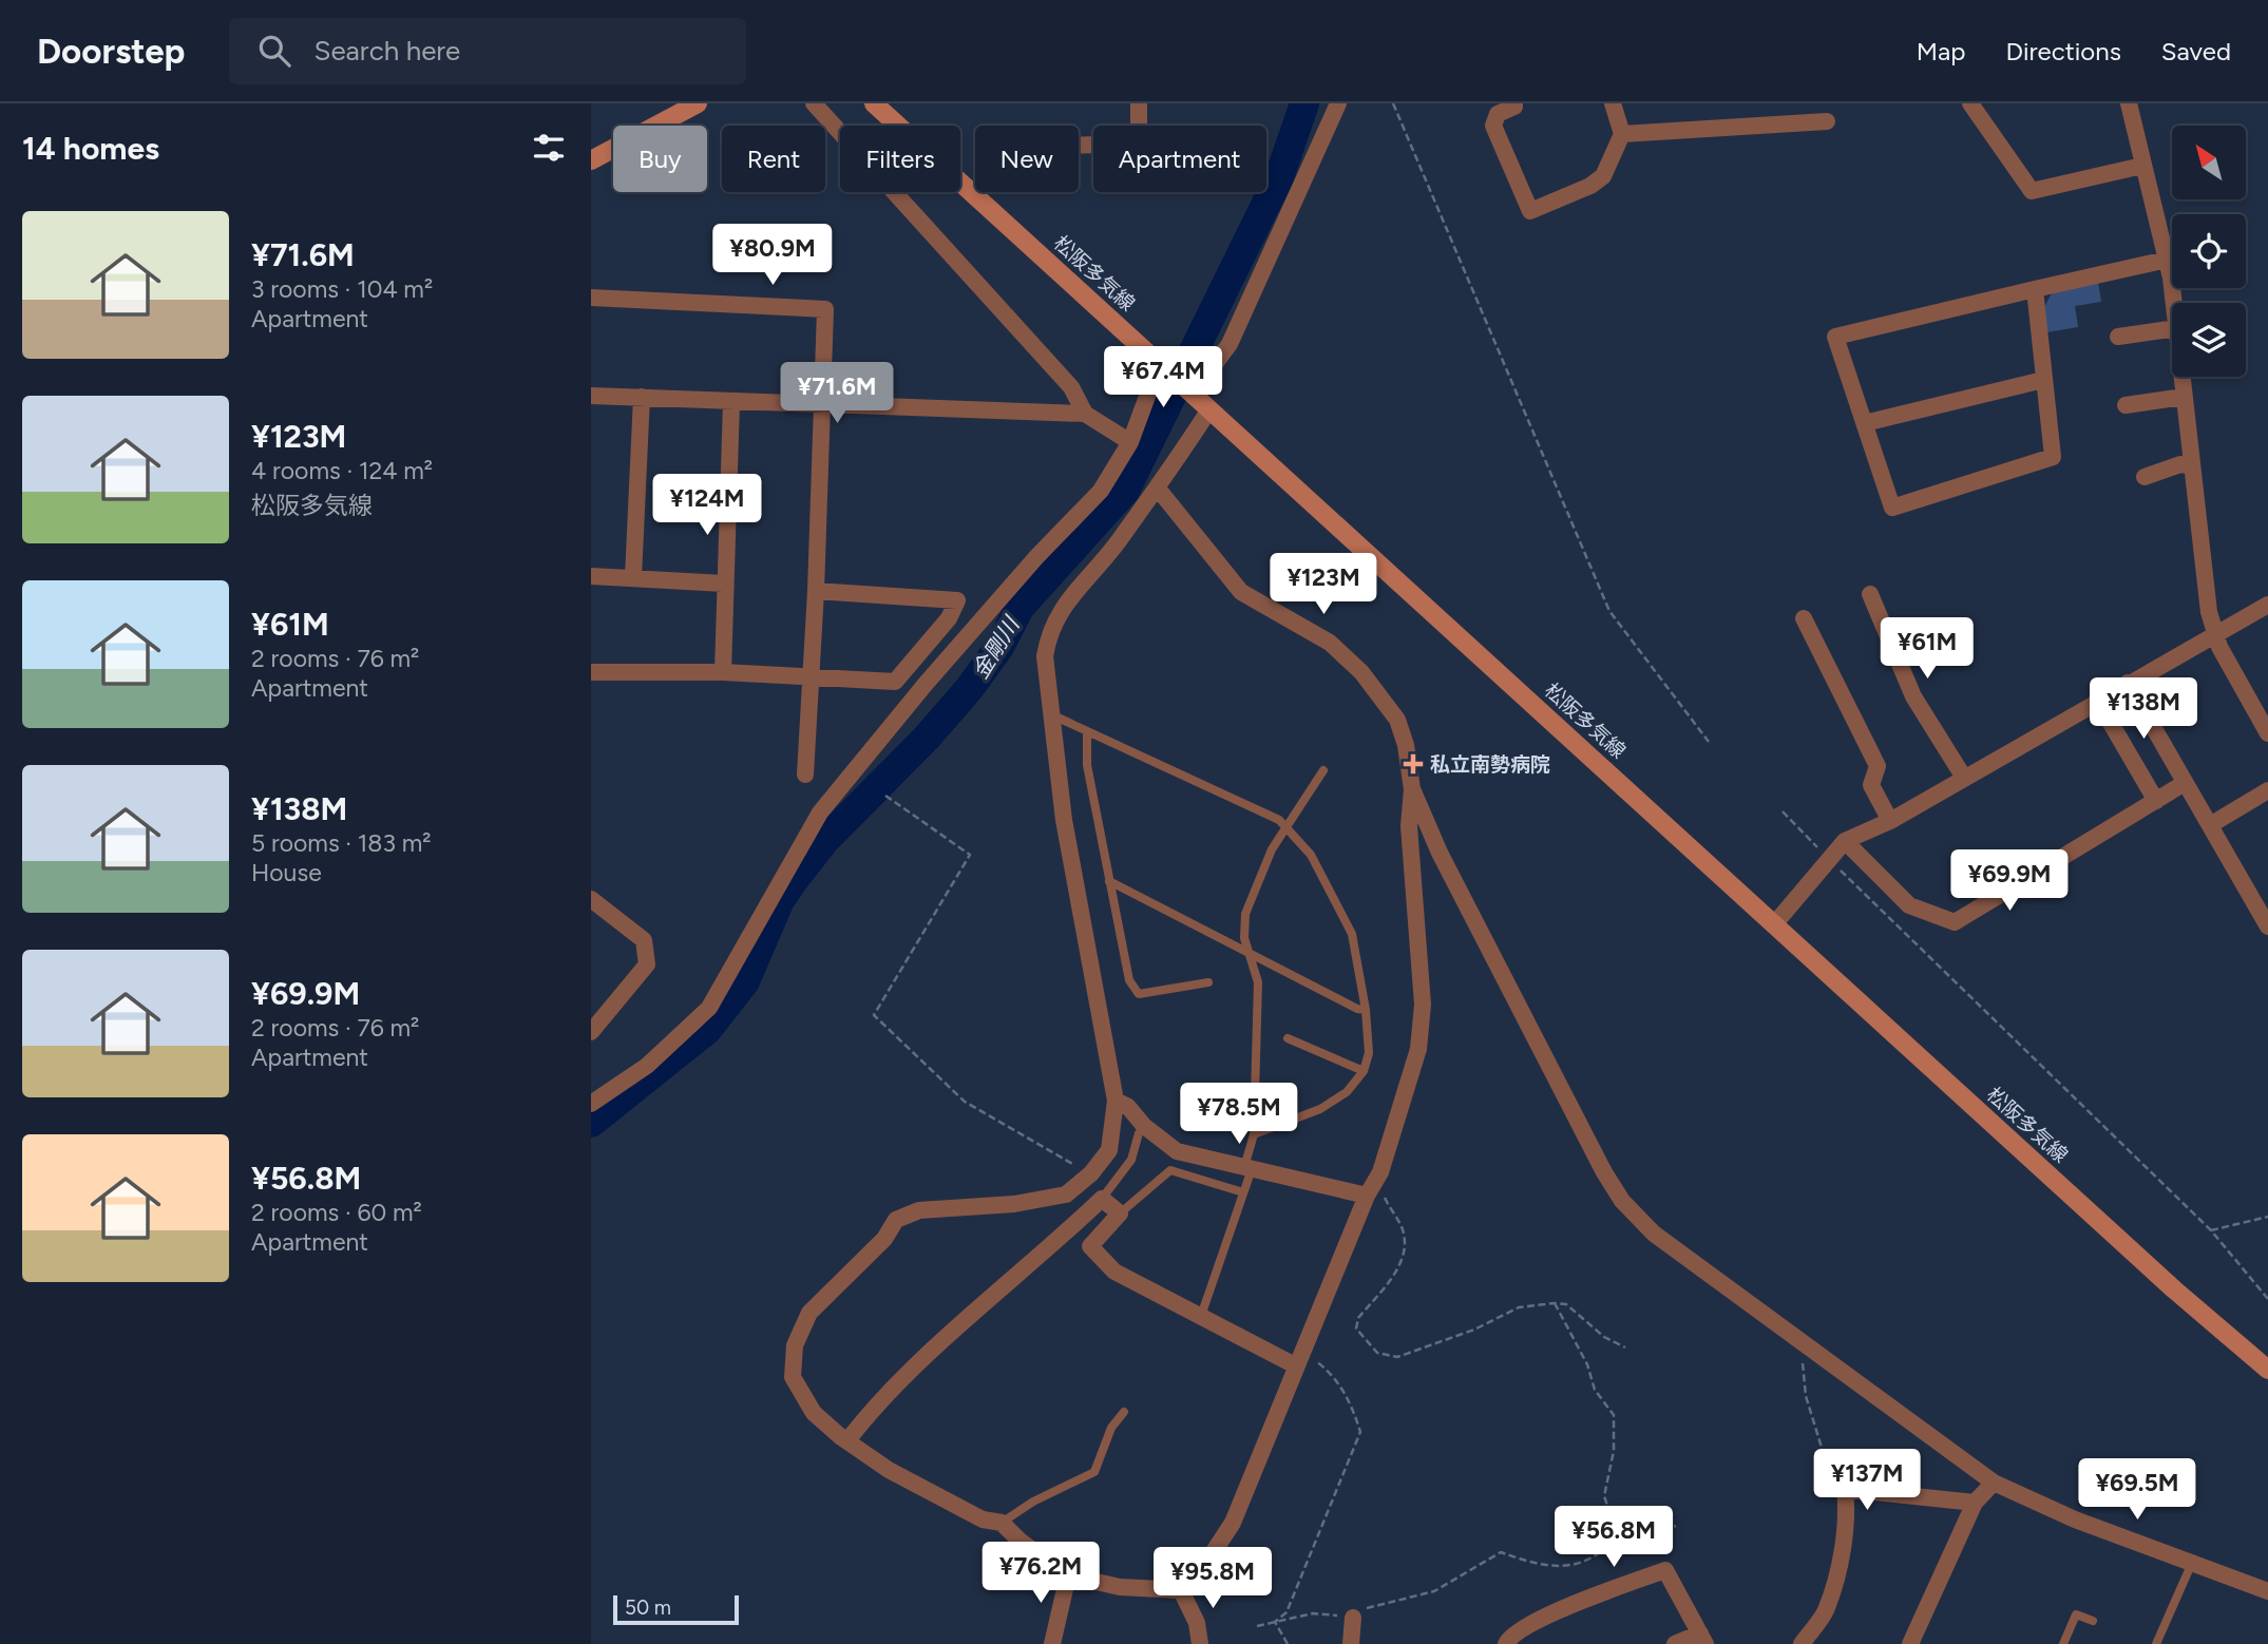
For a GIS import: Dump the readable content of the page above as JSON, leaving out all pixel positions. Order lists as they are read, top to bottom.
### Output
{
  "streets": {
    "main road": ["松阪多気線"]
  },
  "water": ["金剛川"],
  "places": {
    "health": ["私立南勢病院"]
  },
  "scale_bar": "50 m",
  "north": "top left",
  "page": {
    "header": "Doorstep",
    "search": "Search here",
    "nav": ["Map", "Directions", "Saved"],
    "heading": "14 homes",
    "chip": [
      "Buy",
      "Rent",
      "Filters",
      "New",
      "Apartment"
    ],
    "list": [
      {
        "name": "¥71.6M",
        "note": "3 rooms · 104 m² · Apartment"
      },
      {
        "name": "¥123M",
        "note": "4 rooms · 124 m² · 松阪多気線"
      },
      {
        "name": "¥61M",
        "note": "2 rooms · 76 m² · Apartment"
      },
      {
        "name": "¥138M",
        "note": "5 rooms · 183 m² · House"
      },
      {
        "name": "¥69.9M",
        "note": "2 rooms · 76 m² · Apartment"
      },
      {
        "name": "¥56.8M",
        "note": "2 rooms · 60 m² · Apartment"
      }
    ],
    "price": [
      "¥80.9M",
      "¥67.4M",
      "¥71.6M",
      "¥124M",
      "¥123M",
      "¥61M",
      "¥138M",
      "¥69.9M",
      "¥78.5M",
      "¥137M",
      "¥69.5M",
      "¥56.8M",
      "¥76.2M",
      "¥95.8M"
    ],
    "scale": "50 m"
  }
}
